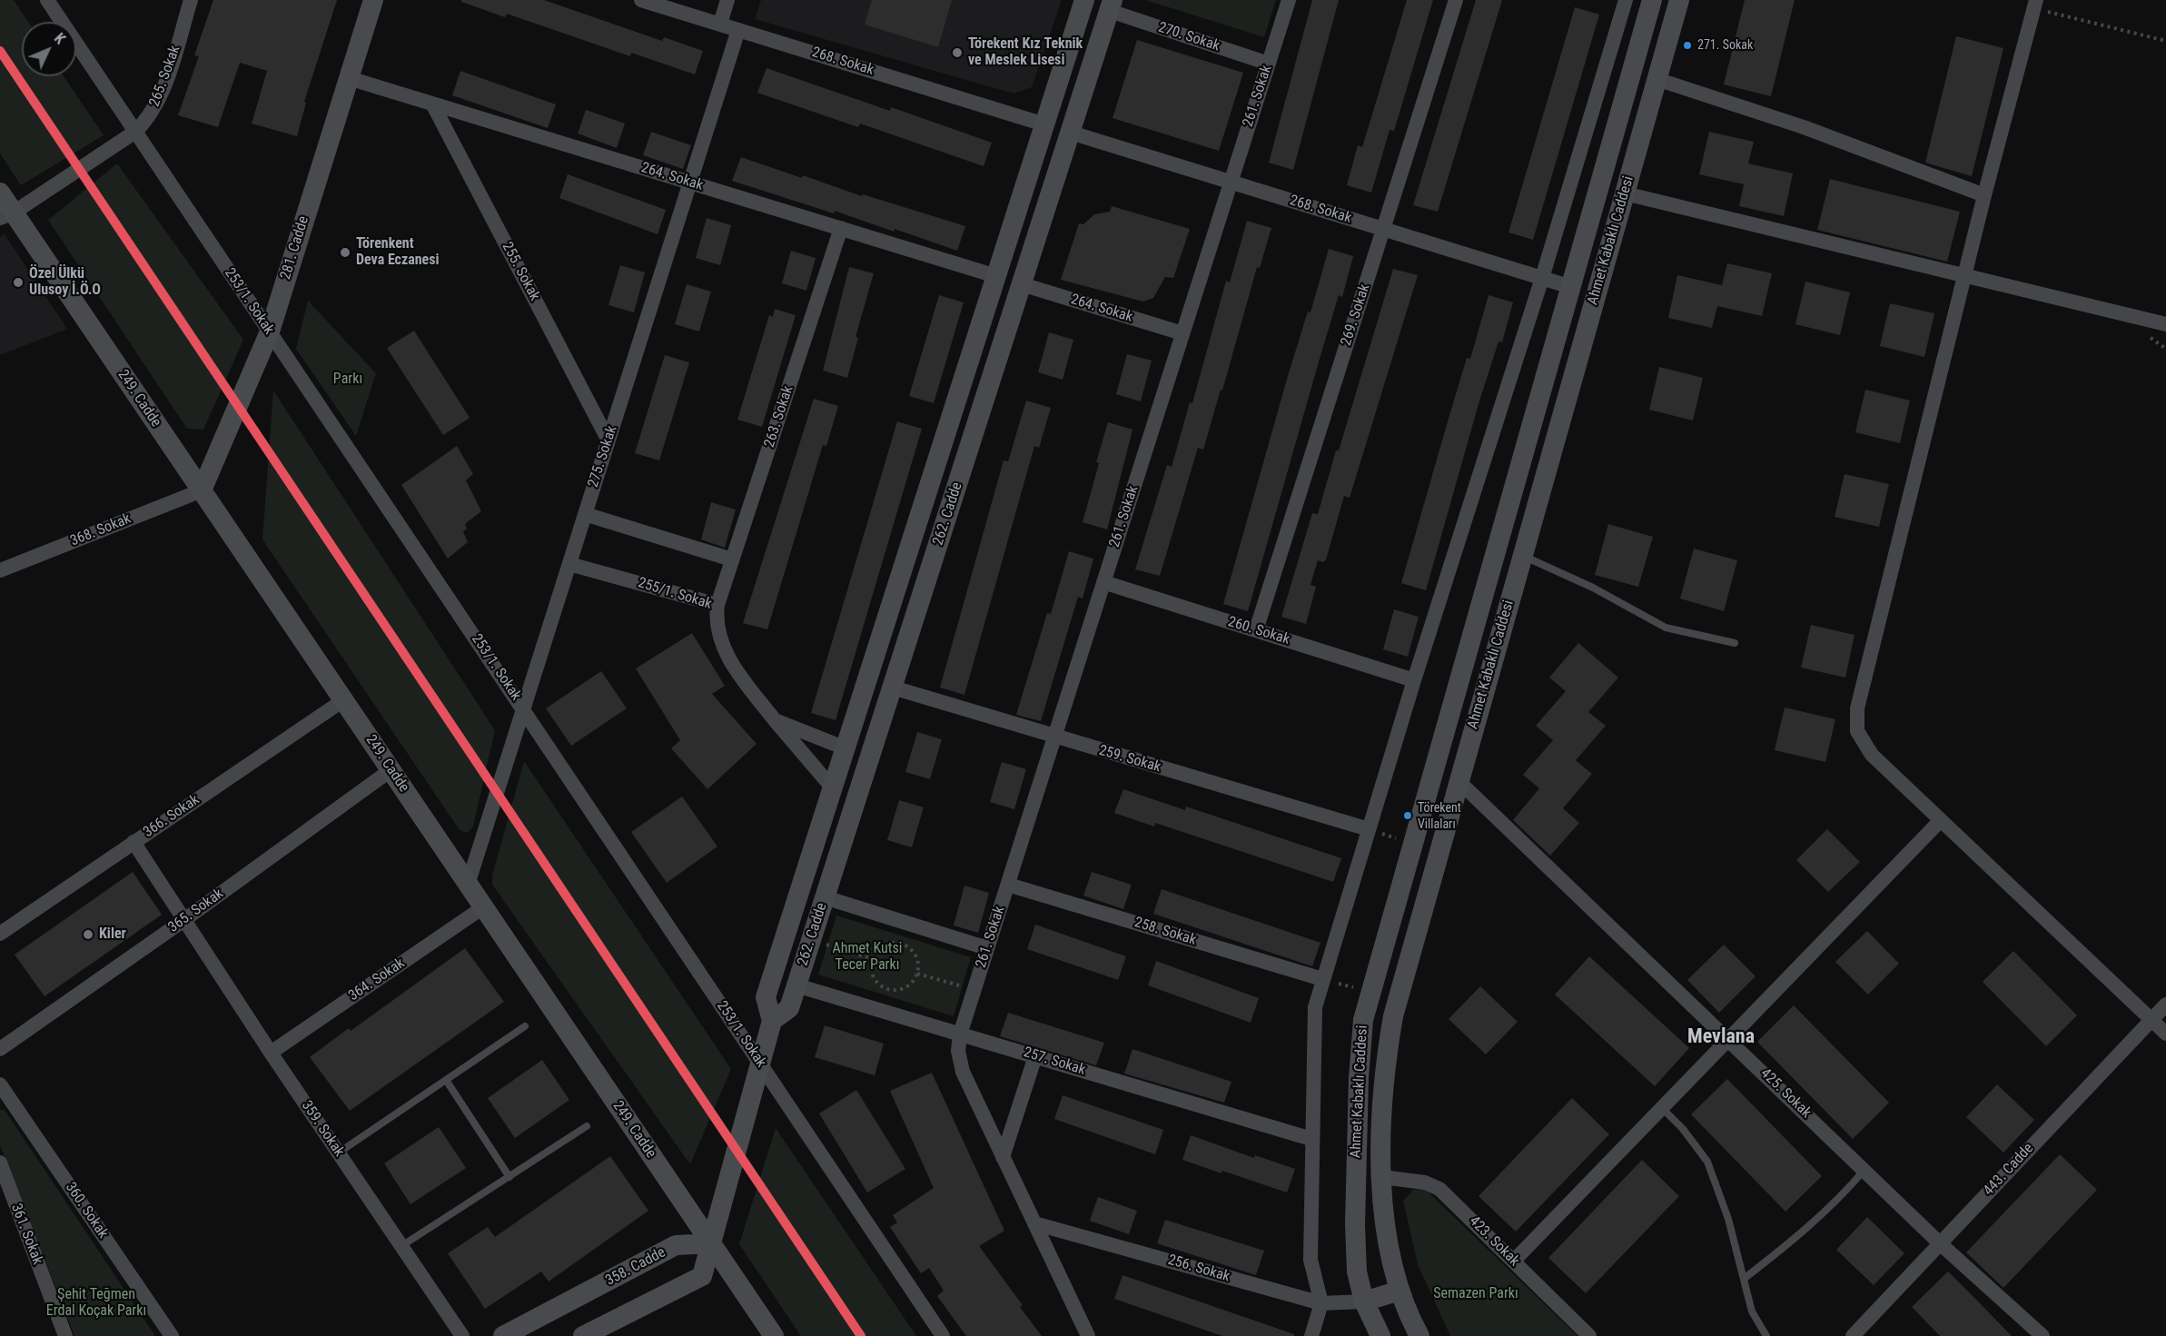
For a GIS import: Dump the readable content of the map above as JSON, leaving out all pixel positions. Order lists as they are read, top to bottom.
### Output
{
  "streets": {
    "street": [
      "270. Sokak",
      "268. Sokak",
      "265. Sokak",
      "261. Sokak",
      "264. Sokak",
      "Ahmet Kabaklı Caddesi",
      "281. Cadde",
      "255. Sokak",
      "253/1. Sokak",
      "269. Sokak",
      "249. Cadde",
      "263. Sokak",
      "275. Sokak",
      "262. Cadde",
      "368. Sokak",
      "255/1. Sokak",
      "260. Sokak",
      "259. Sokak",
      "366. Sokak",
      "365. Sokak",
      "258. Sokak",
      "364. Sokak",
      "257. Sokak",
      "425. Sokak",
      "359. Sokak",
      "443. Cadde",
      "360. Sokak",
      "361. Sokak",
      "423. Sokak",
      "358. Cadde",
      "256. Sokak"
    ]
  },
  "crossings": [
    ["270. Sokak", "261. Sokak"],
    ["270. Sokak", "262. Cadde"],
    ["268. Sokak", "261. Sokak"],
    ["268. Sokak", "Ahmet Kabaklı Caddesi"],
    ["268. Sokak", "269. Sokak"],
    ["268. Sokak", "275. Sokak"],
    ["268. Sokak", "262. Cadde"],
    ["265. Sokak", "253/1. Sokak"],
    ["265. Sokak", "249. Cadde"],
    ["261. Sokak", "264. Sokak"],
    ["261. Sokak", "260. Sokak"],
    ["261. Sokak", "259. Sokak"],
    ["261. Sokak", "258. Sokak"],
    ["261. Sokak", "257. Sokak"],
    ["261. Sokak", "256. Sokak"],
    ["264. Sokak", "281. Cadde"],
    ["264. Sokak", "255. Sokak"],
    ["264. Sokak", "263. Sokak"],
    ["264. Sokak", "275. Sokak"],
    ["264. Sokak", "262. Cadde"],
    ["Ahmet Kabaklı Caddesi", "425. Sokak"],
    ["Ahmet Kabaklı Caddesi", "423. Sokak"],
    ["Ahmet Kabaklı Caddesi", "256. Sokak"],
    ["281. Cadde", "253/1. Sokak"],
    ["281. Cadde", "249. Cadde"],
    ["281. Cadde", "368. Sokak"],
    ["255. Sokak", "275. Sokak"],
    ["253/1. Sokak", "275. Sokak"],
    ["253/1. Sokak", "262. Cadde"],
    ["269. Sokak", "260. Sokak"],
    ["249. Cadde", "275. Sokak"],
    ["249. Cadde", "262. Cadde"],
    ["249. Cadde", "368. Sokak"],
    ["249. Cadde", "366. Sokak"],
    ["249. Cadde", "365. Sokak"],
    ["249. Cadde", "364. Sokak"],
    ["249. Cadde", "358. Cadde"],
    ["263. Sokak", "255/1. Sokak"],
    ["275. Sokak", "255/1. Sokak"],
    ["262. Cadde", "255/1. Sokak"],
    ["262. Cadde", "259. Sokak"],
    ["262. Cadde", "257. Sokak"],
    ["262. Cadde", "358. Cadde"],
    ["366. Sokak", "359. Sokak"],
    ["365. Sokak", "359. Sokak"],
    ["364. Sokak", "359. Sokak"],
    ["425. Sokak", "443. Cadde"]
  ],
  "districts": ["Mevlana"],
  "parks": [
    "Parkı",
    "Ahmet Kutsi Tecer Parkı",
    "Semazen Parkı",
    "Şehit Teğmen Erdal Koçak Parkı"
  ],
  "places": [
    "271. Sokak",
    "Törekent Kız Teknik ve Meslek Lisesi",
    "Törenkent Deva Eczanesi",
    "Özel Ülkü Ulusoy İ.Ö.O",
    "Törekent Villaları",
    "Kiler"
  ],
  "north": "top right"
}
